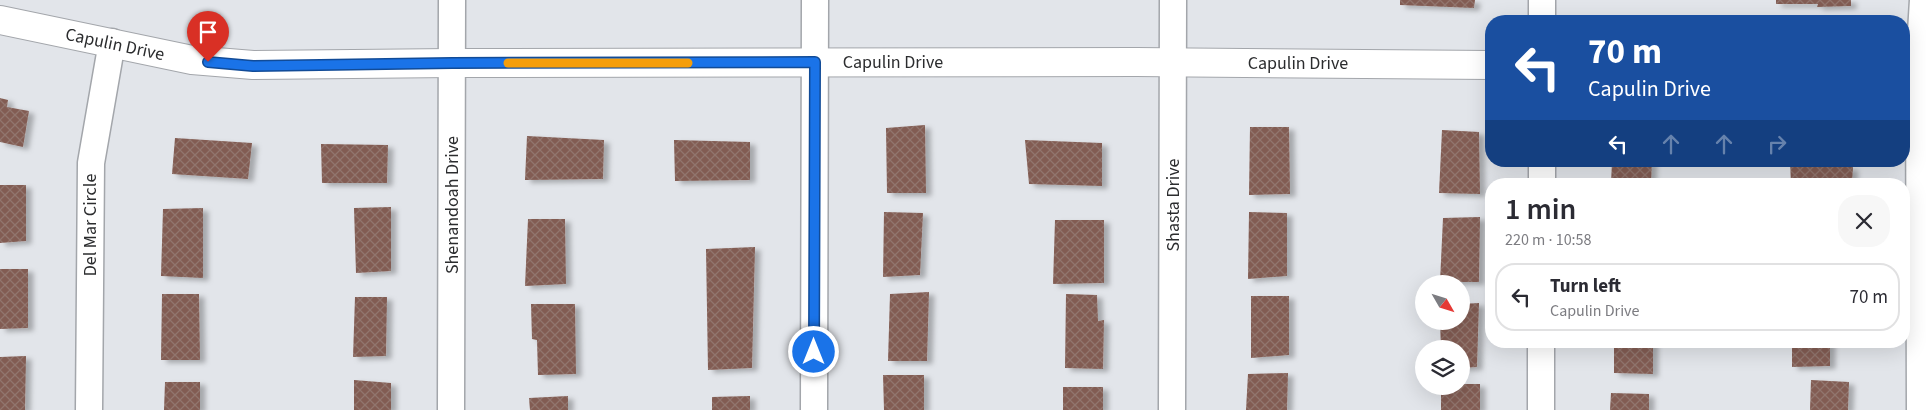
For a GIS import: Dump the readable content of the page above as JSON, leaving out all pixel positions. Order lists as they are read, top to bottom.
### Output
{
  "streets": {
    "street": [
      "Capulin Drive",
      "Shenandoah Drive",
      "Shasta Drive",
      "Del Mar Circle"
    ]
  },
  "crossings": [
    ["Capulin Drive", "Shenandoah Drive"],
    ["Capulin Drive", "Shasta Drive"],
    ["Capulin Drive", "Del Mar Circle"]
  ],
  "north": "bottom right",
  "page": {
    "turn": ["70 m", "Capulin Drive"],
    "heading": ["1 min", "220 m · 10:58"],
    "list": [
      {
        "name": "Turn left",
        "note": "Capulin Drive",
        "value": "70 m"
      }
    ]
  }
}
